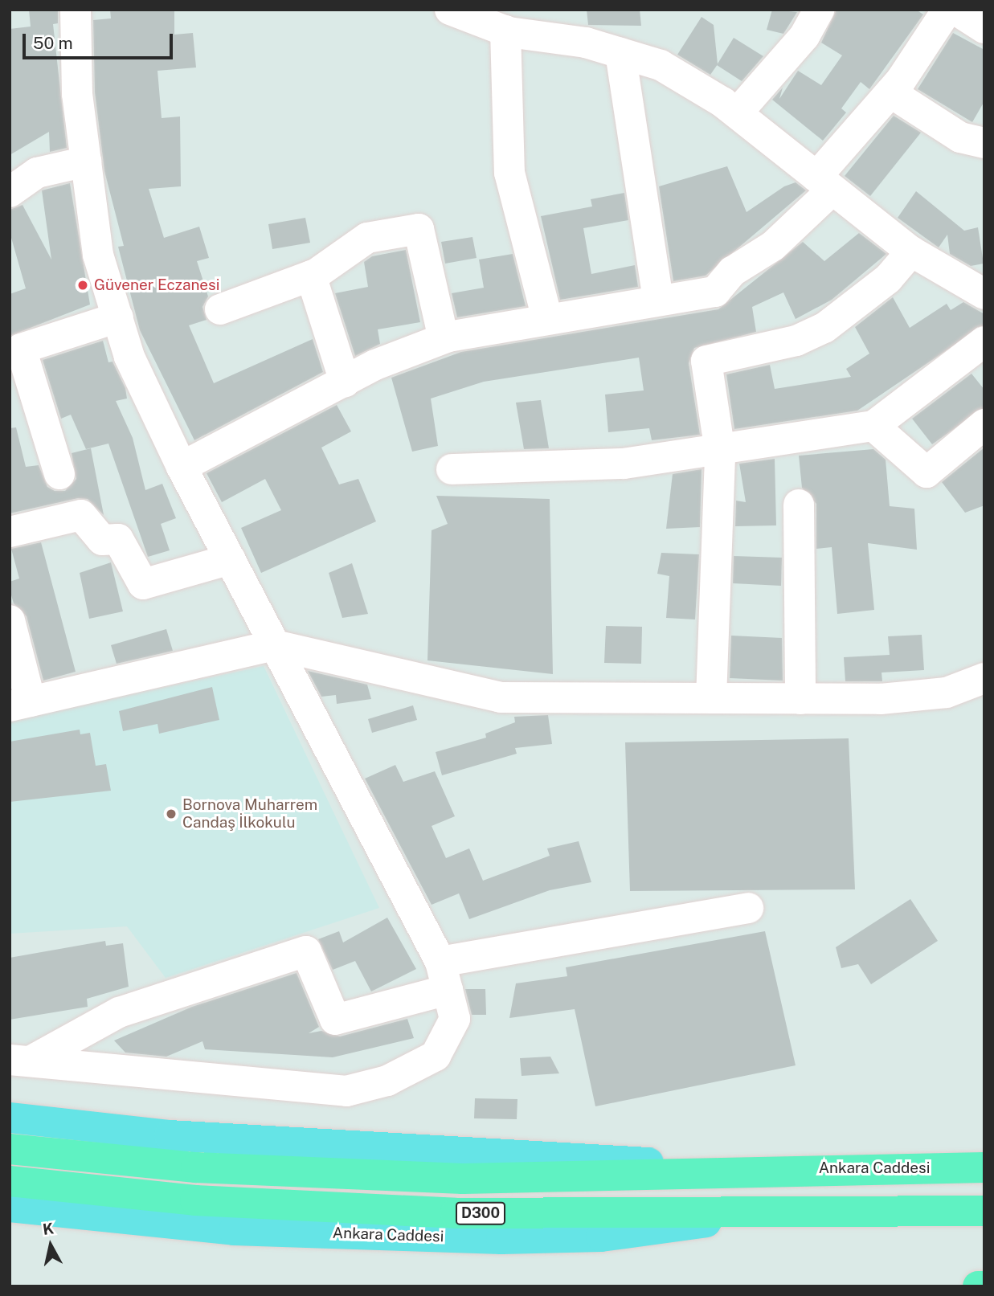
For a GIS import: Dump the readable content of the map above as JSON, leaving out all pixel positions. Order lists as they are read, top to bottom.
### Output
{
  "streets": {
    "highway": ["Ankara Caddesi", "D300"]
  },
  "places": ["Güvener Eczanesi", "Bornova Muharrem Candaş İlkokulu"],
  "scale_bar": "50 m",
  "north": "top"
}
